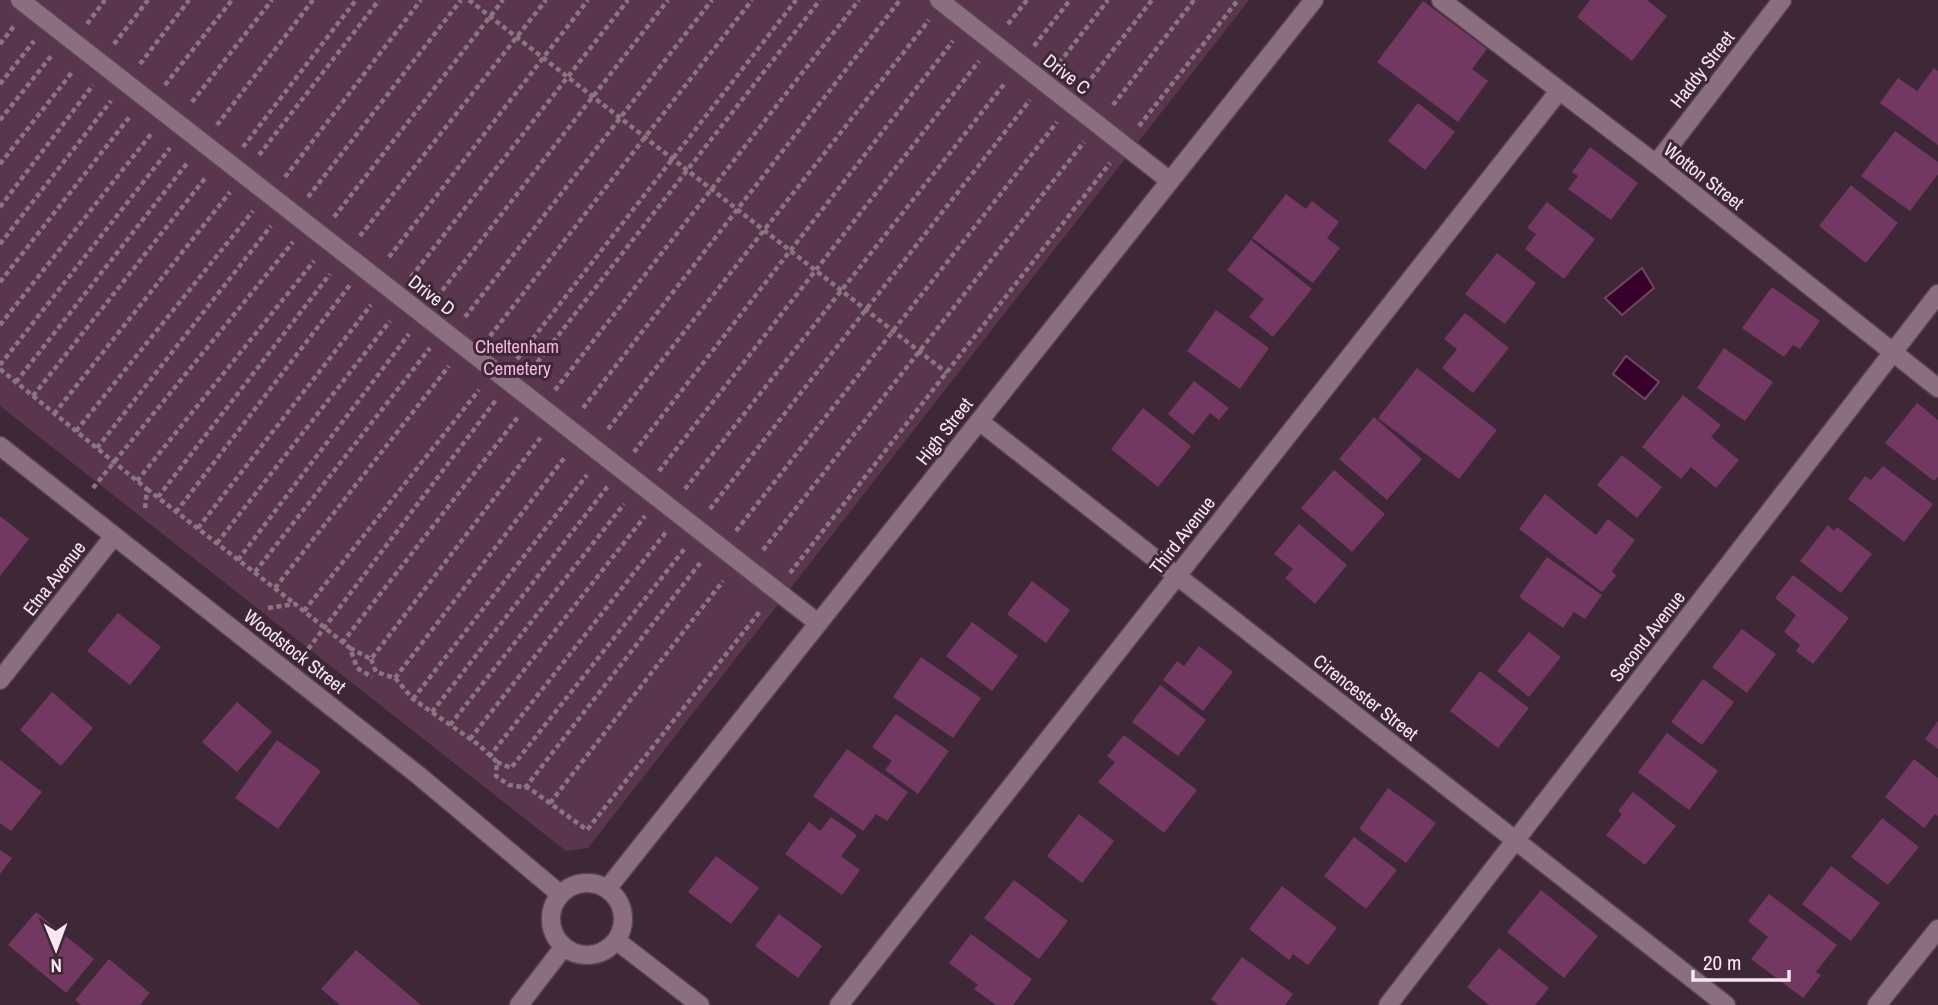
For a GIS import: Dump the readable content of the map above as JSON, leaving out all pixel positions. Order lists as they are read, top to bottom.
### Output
{
  "streets": {
    "street": [
      "Haddy Street",
      "Drive C",
      "Wotton Street",
      "Drive D",
      "High Street",
      "Third Avenue",
      "Etna Avenue",
      "Second Avenue",
      "Woodstock Street",
      "Cirencester Street"
    ]
  },
  "crossings": [
    ["Haddy Street", "Wotton Street"],
    ["Drive C", "High Street"],
    ["Wotton Street", "Third Avenue"],
    ["Wotton Street", "Second Avenue"],
    ["Drive D", "High Street"],
    ["High Street", "Woodstock Street"],
    ["High Street", "Cirencester Street"],
    ["Third Avenue", "Cirencester Street"],
    ["Etna Avenue", "Woodstock Street"],
    ["Second Avenue", "Cirencester Street"]
  ],
  "parks": ["Cheltenham Cemetery"],
  "scale_bar": "20 m",
  "north": "bottom"
}
